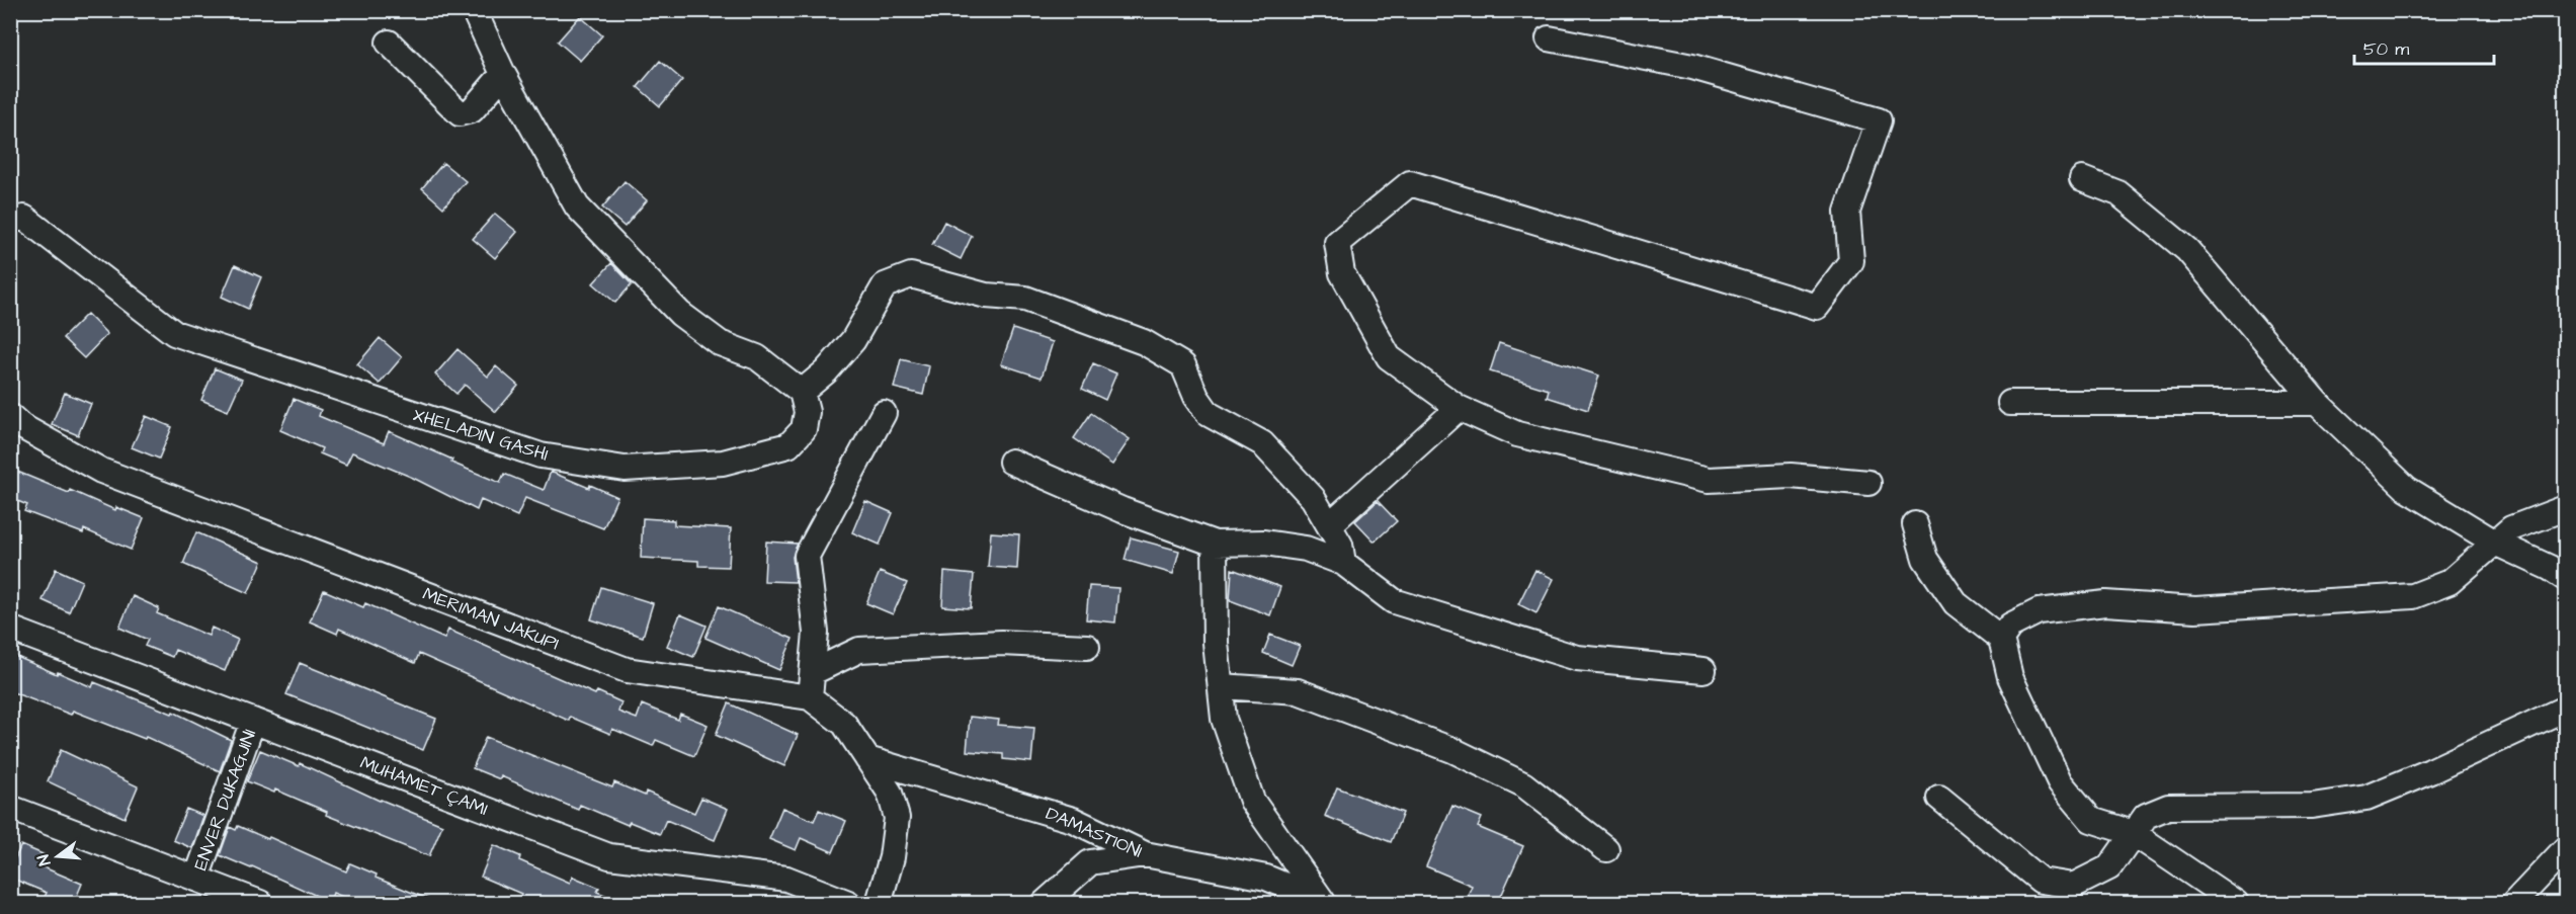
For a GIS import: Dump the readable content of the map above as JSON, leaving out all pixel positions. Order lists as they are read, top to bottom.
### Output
{
  "streets": {
    "street": [
      "XHELADIN GASHI",
      "MERIMAN JAKUPI",
      "MUHAMET ÇAMI",
      "ENVER DUKAGJINI",
      "DAMASTIONI"
    ]
  },
  "crossings": [
    ["MERIMAN JAKUPI", "DAMASTIONI"],
    ["MUHAMET ÇAMI", "ENVER DUKAGJINI"]
  ],
  "scale_bar": "50 m",
  "north": "left"
}
